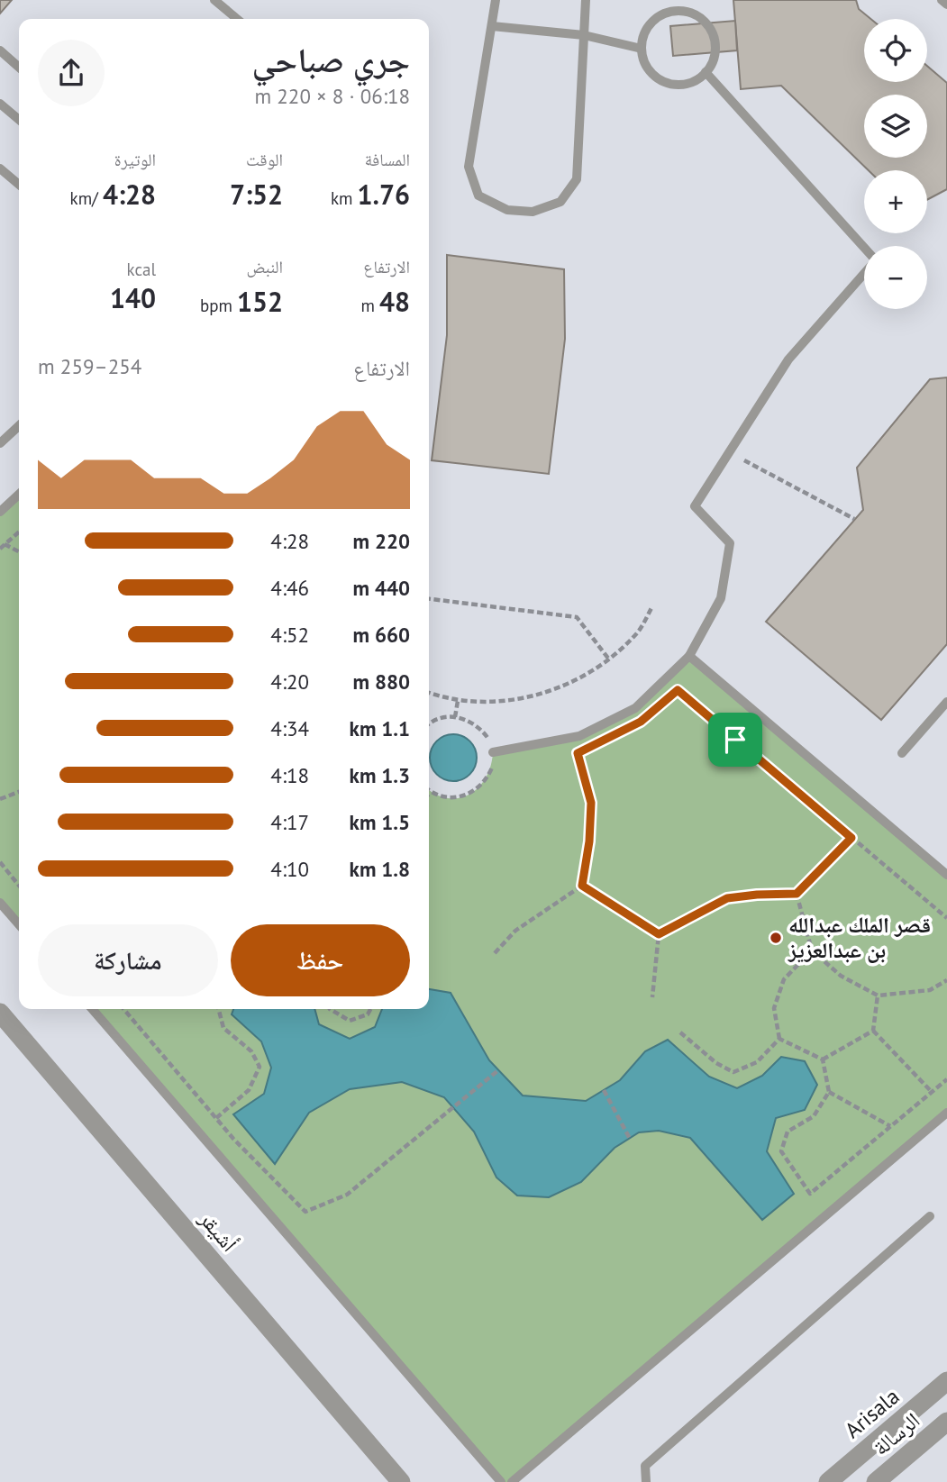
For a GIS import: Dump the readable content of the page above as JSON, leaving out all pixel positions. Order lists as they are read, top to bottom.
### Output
{
  "streets": {
    "street": ["أشيقر", "Arisala", "الرسالة"]
  },
  "places": ["قصر الملك عبدالله بن عبدالعزيز"],
  "page": {
    "map_buttons": ["+", "−"],
    "heading": ["جري صباحي", "06:18 · 8 × 220 m"],
    "stats": [
      ["المسافة", "1.76 km"],
      ["الوقت", "7:52"],
      ["الوتيرة", "4:28 /km"],
      ["الارتفاع", "48 m"],
      ["النبض", "152 bpm"],
      ["kcal", "140"]
    ],
    "chart": ["الارتفاع", "254–259 m"],
    "list": [
      {
        "name": "220 m",
        "note": "4:28"
      },
      {
        "name": "440 m",
        "note": "4:46"
      },
      {
        "name": "660 m",
        "note": "4:52"
      },
      {
        "name": "880 m",
        "note": "4:20"
      },
      {
        "name": "1.1 km",
        "note": "4:34"
      },
      {
        "name": "1.3 km",
        "note": "4:18"
      },
      {
        "name": "1.5 km",
        "note": "4:17"
      },
      {
        "name": "1.8 km",
        "note": "4:10"
      }
    ],
    "buttons": ["حفظ", "مشاركة"]
  }
}
